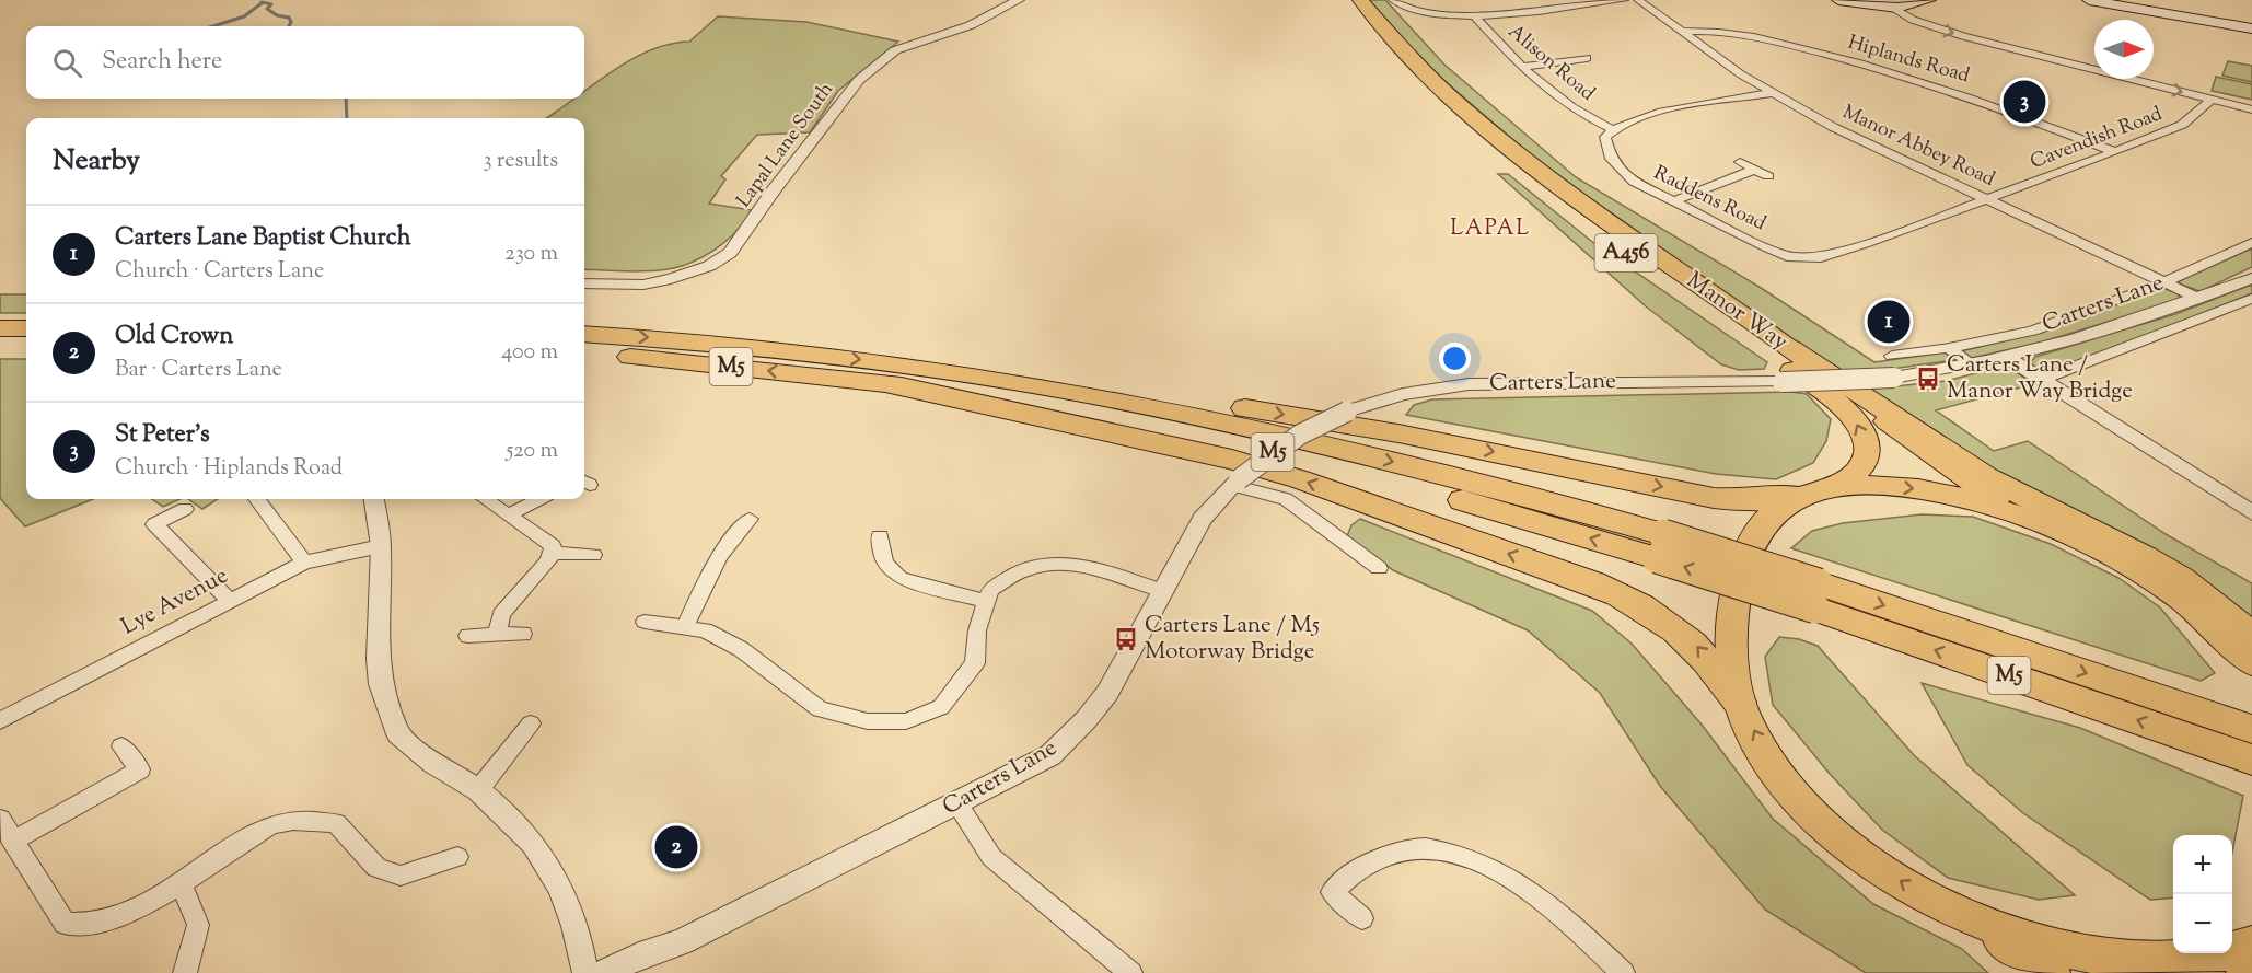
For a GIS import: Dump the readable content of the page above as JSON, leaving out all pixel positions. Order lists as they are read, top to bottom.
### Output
{
  "streets": {
    "highway": ["A456", "Manor Way", "M5"],
    "street": [
      "Hiplands Road",
      "Alison Road",
      "Cavendish Road",
      "Lapal Lane South",
      "Manor Abbey Road",
      "Raddens Road",
      "Carters Lane",
      "Lye Avenue"
    ]
  },
  "crossings": [
    ["Hiplands Road", "Cavendish Road"],
    ["Hiplands Road", "Manor Abbey Road"],
    ["Alison Road", "Raddens Road"],
    ["Cavendish Road", "Manor Abbey Road"],
    ["Cavendish Road", "Raddens Road"],
    ["Manor Abbey Road", "Raddens Road"],
    ["Manor Abbey Road", "Carters Lane"]
  ],
  "districts": ["LAPAL"],
  "places": {
    "bus stop": ["Carters Lane / Manor Way Bridge", "Carters Lane / M5 Motorway Bridge"]
  },
  "north": "right",
  "page": {
    "search": "Search here",
    "pins": ["3", "1", "2"],
    "heading": ["Nearby", "3 results"],
    "list": [
      {
        "mark": "1",
        "name": "Carters Lane Baptist Church",
        "note": "Church · Carters Lane",
        "value": "230 m"
      },
      {
        "mark": "2",
        "name": "Old Crown",
        "note": "Bar · Carters Lane",
        "value": "400 m"
      },
      {
        "mark": "3",
        "name": "St Peter's",
        "note": "Church · Hiplands Road",
        "value": "520 m"
      }
    ],
    "map_buttons": ["+", "−"]
  }
}
